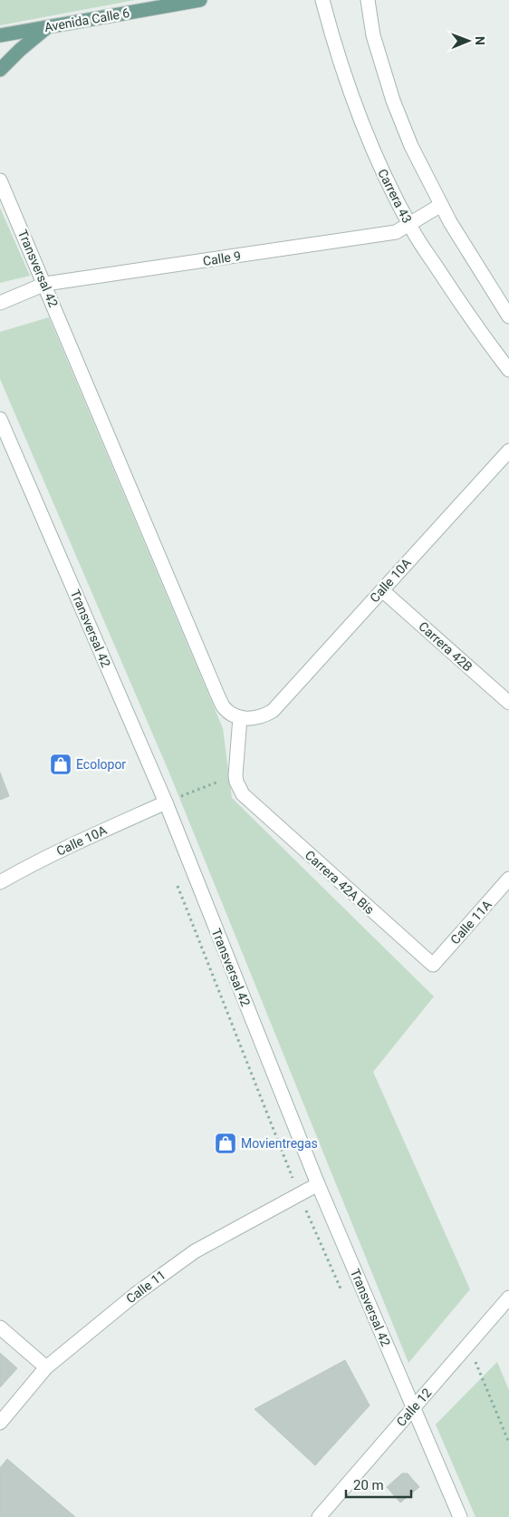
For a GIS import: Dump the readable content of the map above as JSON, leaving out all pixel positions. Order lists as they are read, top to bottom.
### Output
{
  "streets": {
    "main road": ["Avenida Calle 6"],
    "street": [
      "Carrera 43",
      "Calle 9",
      "Transversal 42",
      "Calle 10A",
      "Carrera 42B",
      "Carrera 42A Bis",
      "Calle 11A",
      "Calle 11",
      "Calle 12"
    ]
  },
  "crossings": [
    ["Carrera 43", "Calle 9"],
    ["Calle 9", "Transversal 42"],
    ["Transversal 42", "Calle 10A"],
    ["Transversal 42", "Calle 11"],
    ["Transversal 42", "Calle 12"],
    ["Calle 10A", "Carrera 42B"],
    ["Carrera 42A Bis", "Calle 11A"]
  ],
  "places": {
    "shop": ["Ecolopor", "Movientregas"]
  },
  "scale_bar": "20 m",
  "north": "right"
}
